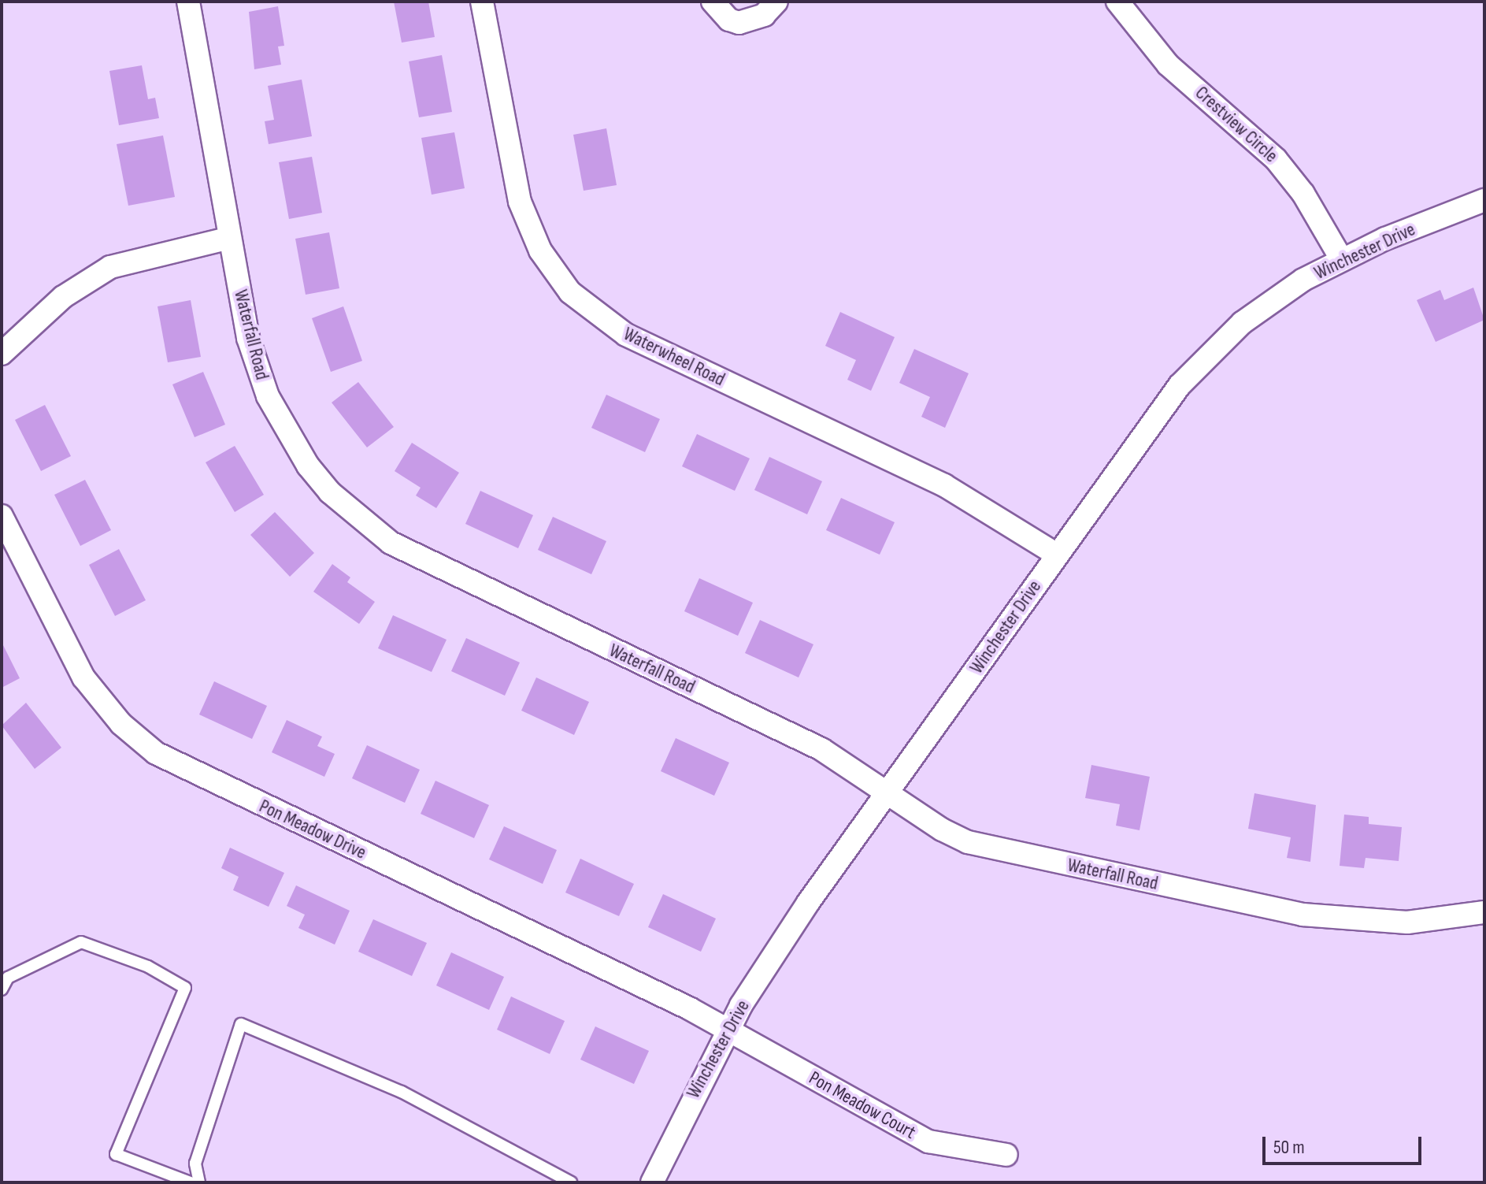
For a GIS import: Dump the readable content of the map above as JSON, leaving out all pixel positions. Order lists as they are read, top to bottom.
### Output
{
  "streets": {
    "street": [
      "Crestview Circle",
      "Winchester Drive",
      "Waterfall Road",
      "Waterwheel Road",
      "Pon Meadow Drive",
      "Pon Meadow Court"
    ]
  },
  "crossings": [
    ["Crestview Circle", "Winchester Drive"],
    ["Winchester Drive", "Waterfall Road"],
    ["Winchester Drive", "Waterwheel Road"],
    ["Winchester Drive", "Pon Meadow Drive"],
    ["Winchester Drive", "Pon Meadow Court"],
    ["Pon Meadow Drive", "Pon Meadow Court"]
  ],
  "scale_bar": "50 m"
}
